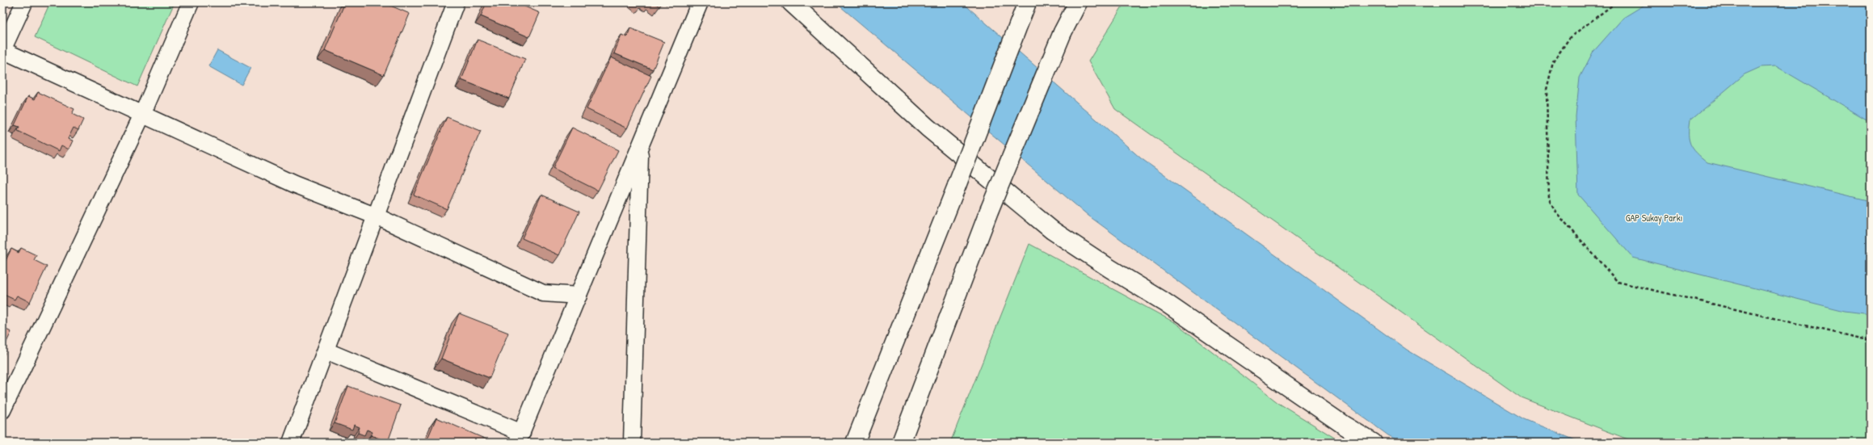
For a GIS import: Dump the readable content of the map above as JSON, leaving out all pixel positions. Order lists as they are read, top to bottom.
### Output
{
  "parks": ["GAP Sukay Parkı"]
}
